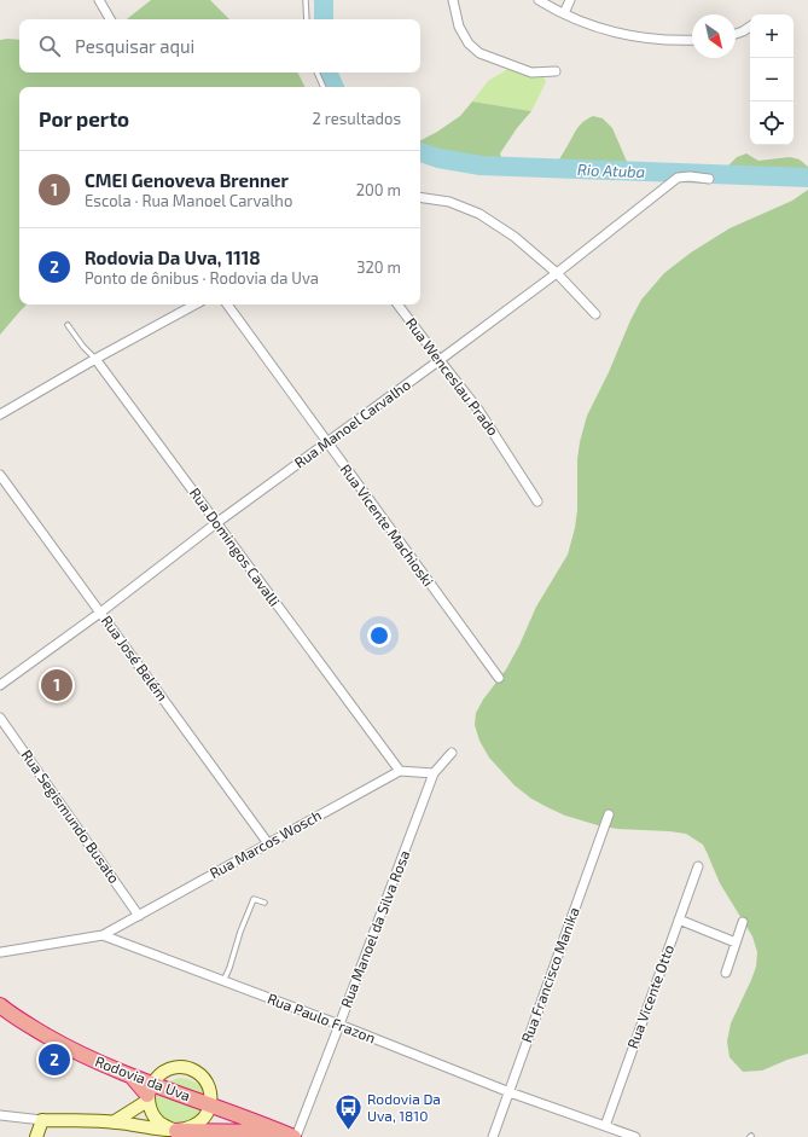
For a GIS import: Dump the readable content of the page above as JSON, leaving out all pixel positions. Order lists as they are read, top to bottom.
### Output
{
  "streets": {
    "highway": ["Rodovia da Uva"],
    "street": [
      "Rua Wenceslau Prado",
      "Rua Manoel Carvalho",
      "Rua Vicente Machioski",
      "Rua Domingos Cavalli",
      "Rua José Belém",
      "Rua Segismundo Busato",
      "Rua Marcos Wosch",
      "Rua Manoel da Silva Rosa",
      "Rua Francisco Manika",
      "Rua Vicente Otto",
      "Rua Paulo Frazon"
    ]
  },
  "crossings": [
    ["Rua Wenceslau Prado", "Rua Manoel Carvalho"],
    ["Rua Manoel Carvalho", "Rua Vicente Machioski"],
    ["Rua Manoel Carvalho", "Rua Domingos Cavalli"],
    ["Rua Manoel Carvalho", "Rua José Belém"],
    ["Rua Domingos Cavalli", "Rua Marcos Wosch"],
    ["Rua José Belém", "Rua Marcos Wosch"],
    ["Rua Segismundo Busato", "Rua Marcos Wosch"],
    ["Rua Marcos Wosch", "Rua Paulo Frazon"],
    ["Rua Manoel da Silva Rosa", "Rua Paulo Frazon"],
    ["Rua Manoel da Silva Rosa", "Rodovia da Uva"],
    ["Rua Francisco Manika", "Rua Paulo Frazon"],
    ["Rua Vicente Otto", "Rua Paulo Frazon"]
  ],
  "water": ["Rio Atuba"],
  "places": {
    "bus stop": ["Rodovia Da Uva, 1810"]
  },
  "north": "bottom right",
  "page": {
    "map_buttons": ["+", "−"],
    "search": "Pesquisar aqui",
    "heading": ["Por perto", "2 resultados"],
    "list": [
      {
        "mark": "1",
        "name": "CMEI Genoveva Brenner",
        "note": "Escola · Rua Manoel Carvalho",
        "value": "200 m"
      },
      {
        "mark": "2",
        "name": "Rodovia Da Uva, 1118",
        "note": "Ponto de ônibus · Rodovia da Uva",
        "value": "320 m"
      }
    ],
    "pins": ["1", "2"]
  }
}
